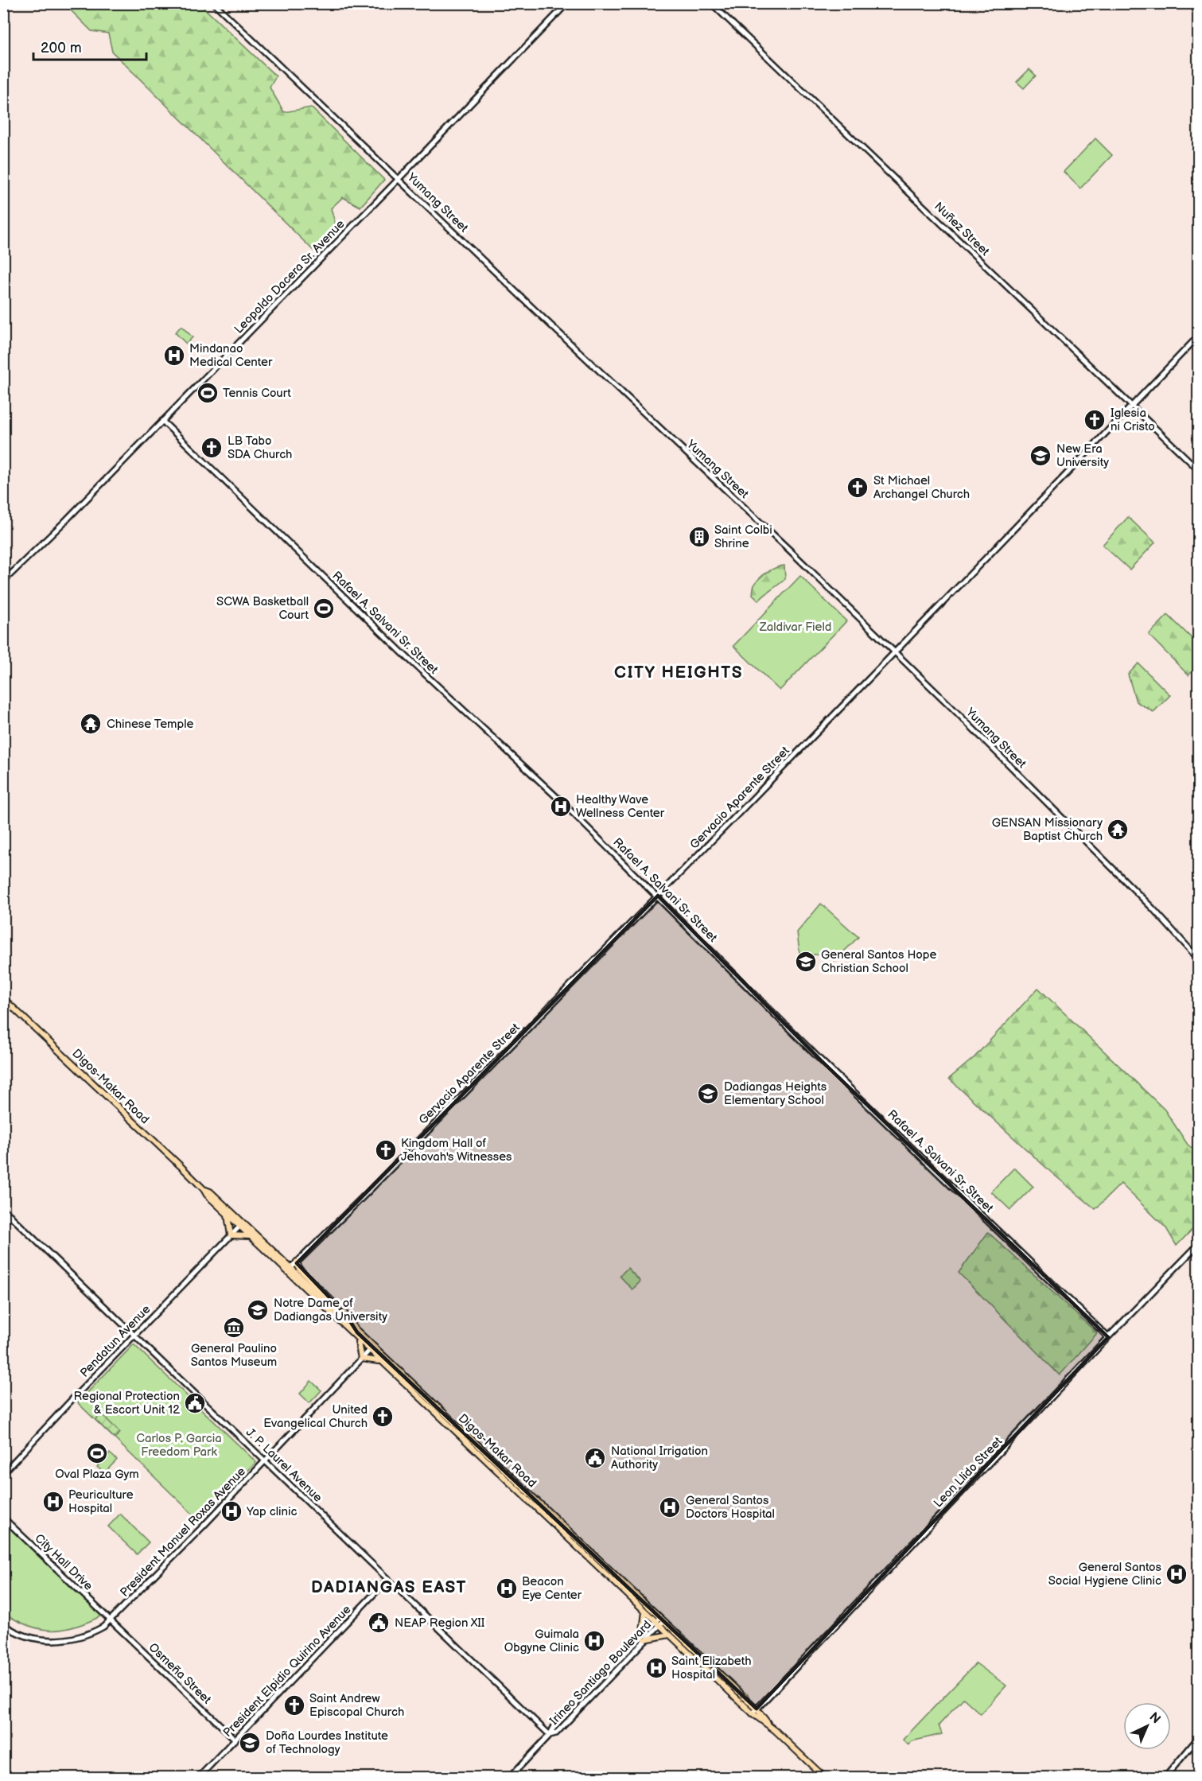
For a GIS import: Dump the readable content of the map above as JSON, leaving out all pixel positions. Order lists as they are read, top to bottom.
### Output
{
  "streets": {
    "main road": [
      "Yumang Street",
      "Nuñez Street",
      "Leopoldo Dacera Sr. Avenue",
      "Rafael A. Salvani Sr. Street",
      "Gervacio Aparente Street",
      "Digos-Makar Road",
      "Pendatun Avenue",
      "J. P. Laurel Avenue",
      "Leon Llido Street",
      "President Manuel Roxas Avenue",
      "City Hall Drive",
      "President Elpidio Quirino Avenue",
      "Irineo Santiago Boulevard",
      "Osmeña Street"
    ]
  },
  "crossings": [
    ["Yumang Street", "Leopoldo Dacera Sr. Avenue"],
    ["Yumang Street", "Gervacio Aparente Street"],
    ["Nuñez Street", "Gervacio Aparente Street"],
    ["Leopoldo Dacera Sr. Avenue", "Rafael A. Salvani Sr. Street"],
    ["Rafael A. Salvani Sr. Street", "Gervacio Aparente Street"],
    ["Rafael A. Salvani Sr. Street", "Leon Llido Street"],
    ["Gervacio Aparente Street", "Digos-Makar Road"],
    ["Digos-Makar Road", "Pendatun Avenue"],
    ["Digos-Makar Road", "Leon Llido Street"],
    ["Digos-Makar Road", "President Manuel Roxas Avenue"],
    ["Digos-Makar Road", "Irineo Santiago Boulevard"],
    ["Pendatun Avenue", "J. P. Laurel Avenue"],
    ["J. P. Laurel Avenue", "President Manuel Roxas Avenue"],
    ["J. P. Laurel Avenue", "President Elpidio Quirino Avenue"],
    ["J. P. Laurel Avenue", "Irineo Santiago Boulevard"],
    ["President Manuel Roxas Avenue", "City Hall Drive"],
    ["President Manuel Roxas Avenue", "Osmeña Street"],
    ["City Hall Drive", "Osmeña Street"],
    ["President Elpidio Quirino Avenue", "Osmeña Street"]
  ],
  "districts": ["CITY HEIGHTS", "DADIANGAS EAST"],
  "parks": ["Zaldivar Field", "Carlos P. Garcia Freedom Park"],
  "places": {
    "hospital": [
      "Mindanao Medical Center",
      "Healthy Wave Wellness Center",
      "Peuriculture Hospital",
      "General Santos Doctors Hospital",
      "Yap clinic",
      "General Santos Social Hygiene Clinic",
      "Beacon Eye Center",
      "Guimala Obgyne Clinic",
      "Saint Elizabeth Hospital"
    ],
    "sports": ["Tennis Court", "SCWA Basketball Court", "Oval Plaza Gym"],
    "church": [
      "Iglesia ni Cristo",
      "LB Tabo SDA Church",
      "St Michael Archangel Church",
      "Kingdom Hall of Jehovah's Witnesses",
      "United Evangelical Church",
      "Saint Andrew Episcopal Church"
    ],
    "school or university": [
      "New Era University",
      "General Santos Hope Christian School",
      "Dadiangas Heights Elementary School",
      "Notre Dame of Dadiangas University",
      "Doña Lourdes Institute of Technology"
    ],
    "building": ["Saint Colbi Shrine"],
    "temple": ["Chinese Temple", "GENSAN Missionary Baptist Church"],
    "museum": ["General Paulino Santos Museum"],
    "public building": ["Regional Protection & Escort Unit 12", "National Irrigation Authority", "NEAP Region XII"]
  },
  "scale_bar": "200 m",
  "north": "top right"
}
